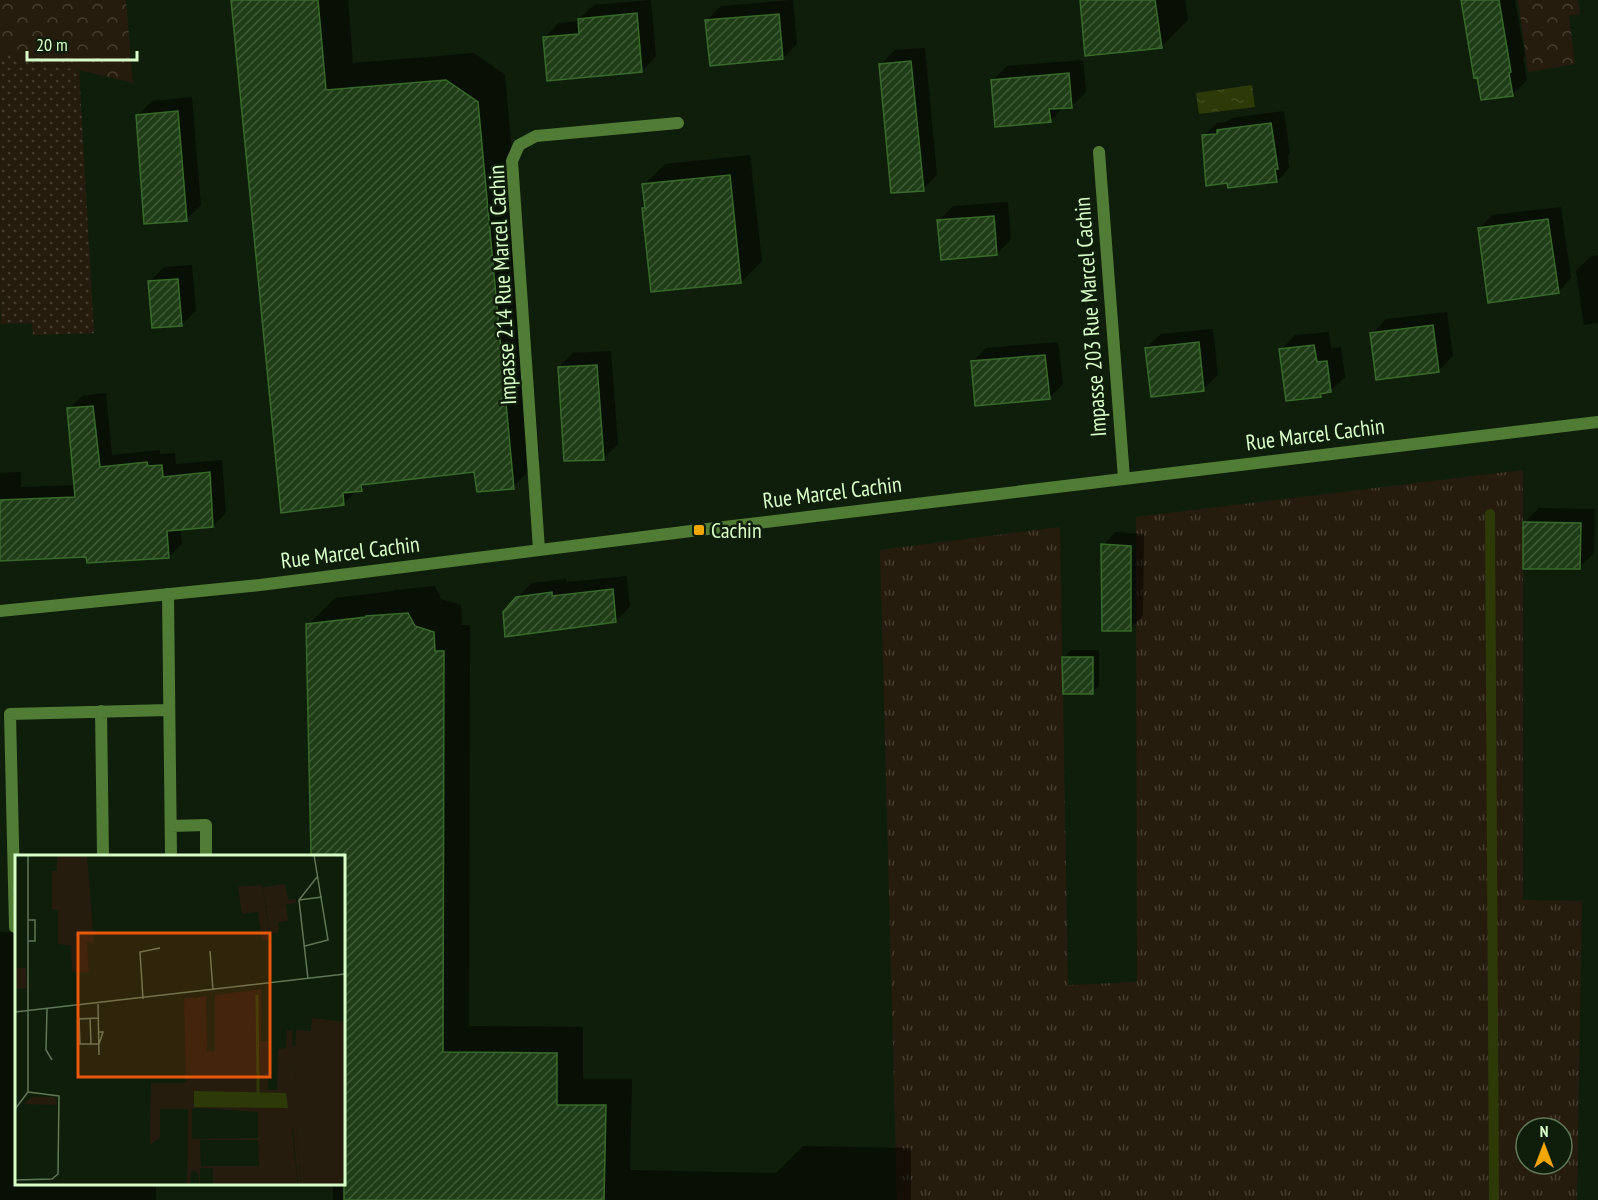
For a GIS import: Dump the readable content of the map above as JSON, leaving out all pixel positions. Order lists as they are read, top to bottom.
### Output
{
  "streets": {
    "street": ["Impasse 214 Rue Marcel Cachin", "Impasse 203 Rue Marcel Cachin", "Rue Marcel Cachin"]
  },
  "crossings": [
    ["Impasse 214 Rue Marcel Cachin", "Rue Marcel Cachin"],
    ["Impasse 203 Rue Marcel Cachin", "Rue Marcel Cachin"]
  ],
  "places": {
    "transit": ["Cachin"]
  },
  "scale_bar": "20 m",
  "north": "top"
}
